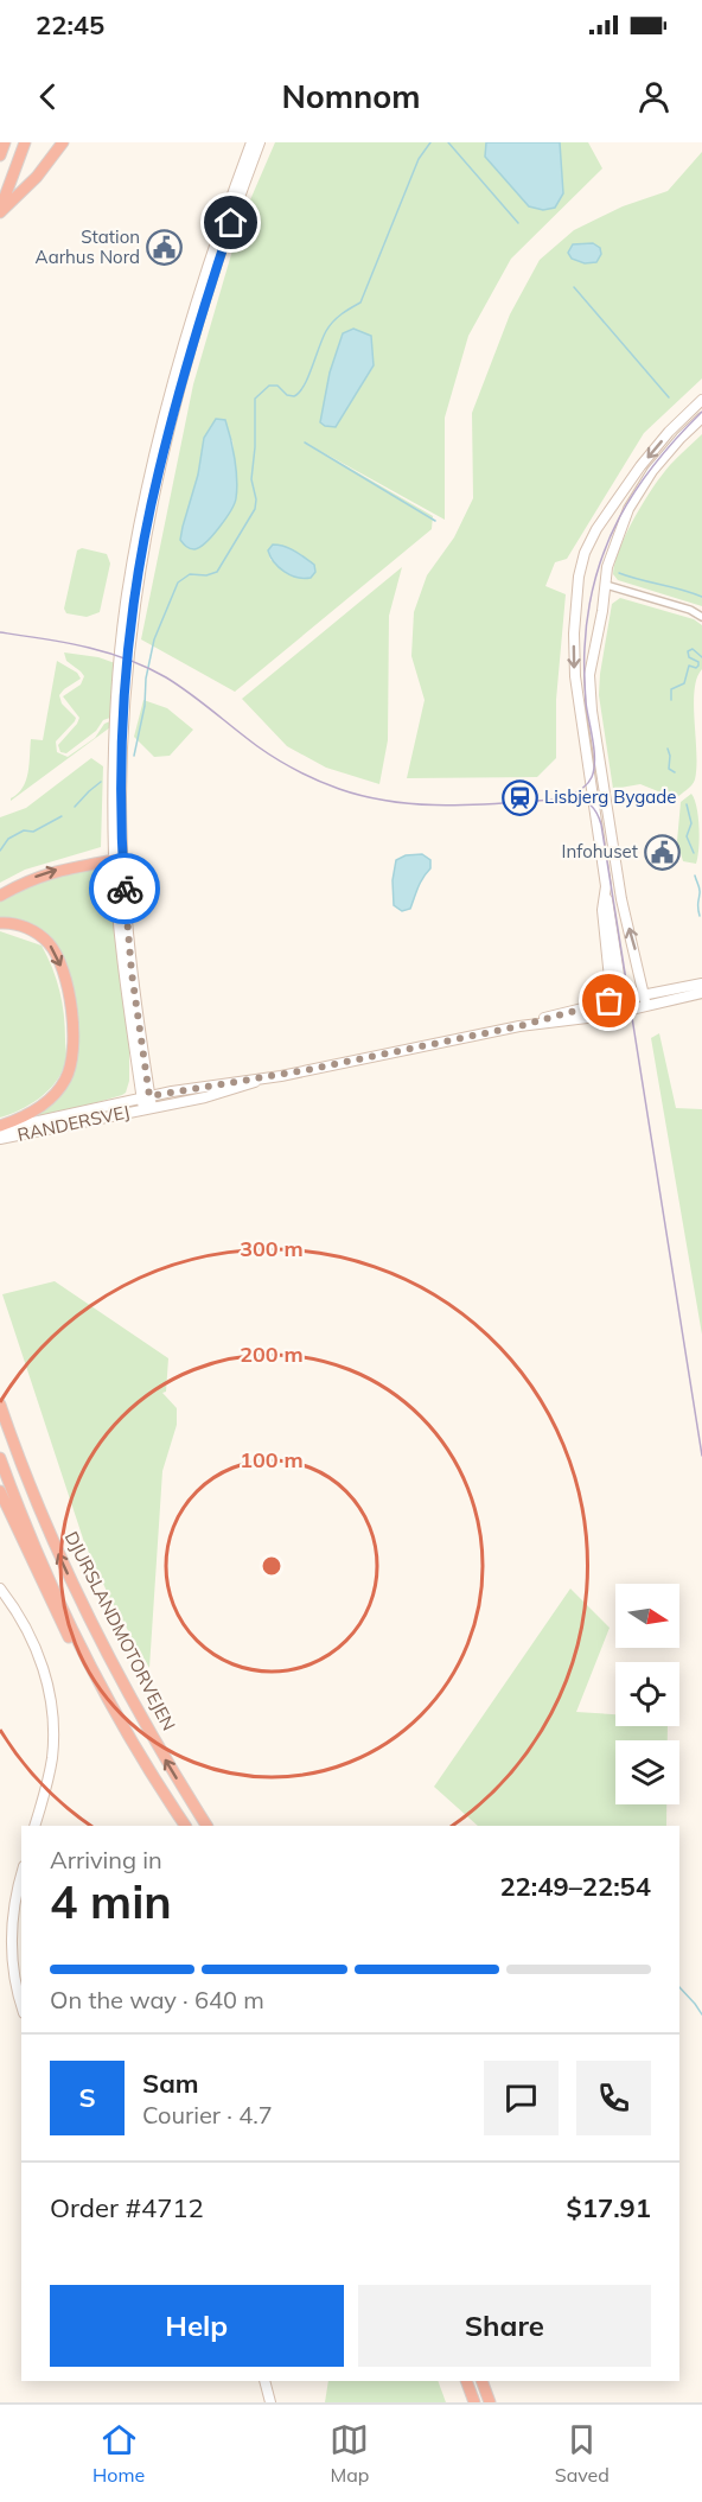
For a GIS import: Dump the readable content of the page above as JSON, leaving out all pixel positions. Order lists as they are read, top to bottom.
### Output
{
  "streets": {
    "highway": ["DJURSLANDMOTORVEJEN"],
    "street": ["RANDERSVEJ"]
  },
  "places": {
    "public building": ["Station Aarhus Nord", "Infohuset"],
    "station": ["Lisbjerg Bygade"]
  },
  "north": "right",
  "page": {
    "status": "22:45",
    "header": "Nomnom",
    "heading": ["4 min", "Arriving in", "22:49–22:54"],
    "panel": [
      "Sam",
      "Courier · 4.7",
      "Order #4712",
      "$17.91"
    ],
    "bar": "On the way · 640 m",
    "round": "S",
    "buttons": ["Help", "Share"],
    "tabs": ["Home", "Map", "Saved"]
  },
  "rings": ["300 m", "200 m", "100 m"]
}
